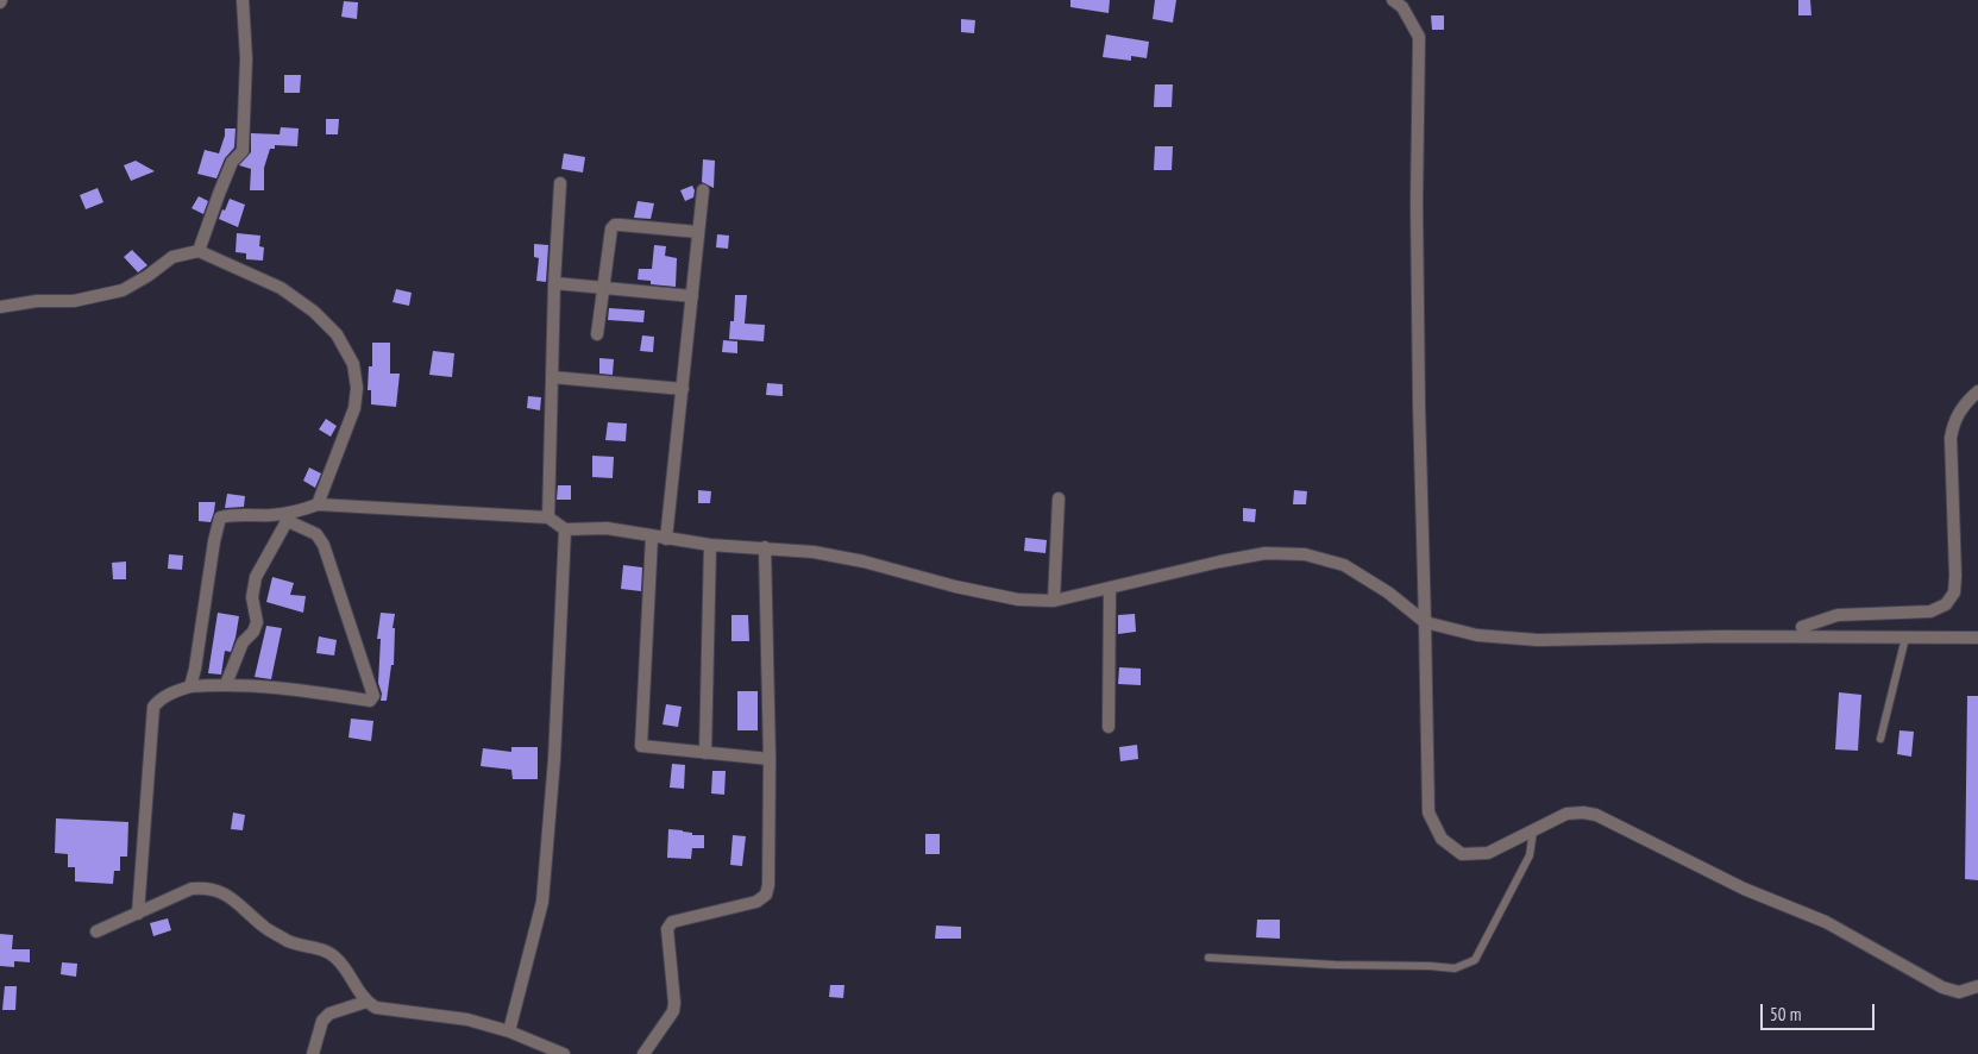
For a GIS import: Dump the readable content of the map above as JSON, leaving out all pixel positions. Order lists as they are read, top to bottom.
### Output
{
  "scale_bar": "50 m"
}
